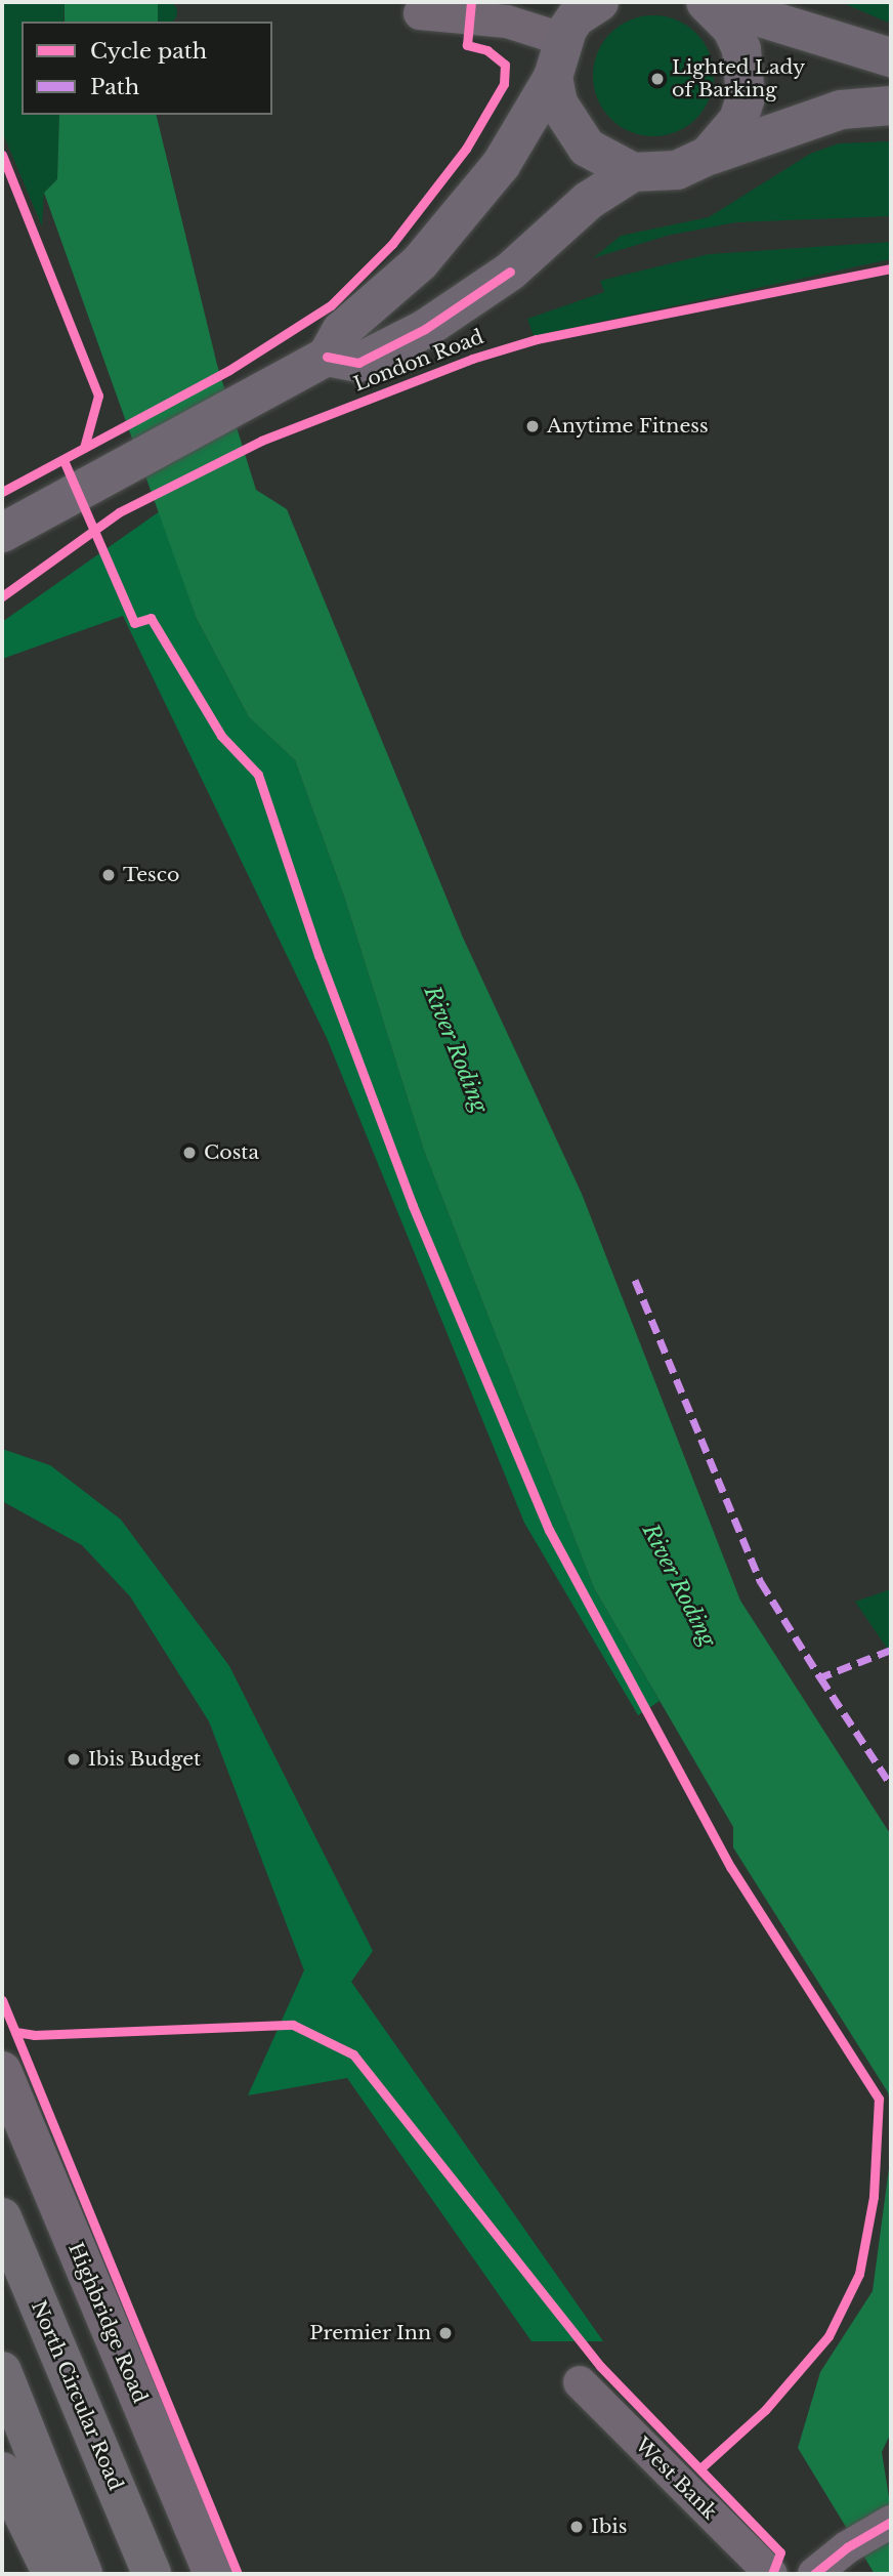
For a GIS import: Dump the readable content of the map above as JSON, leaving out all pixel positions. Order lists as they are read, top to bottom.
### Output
{
  "streets": {
    "highway": ["North Circular Road"],
    "main road": ["London Road"],
    "street": ["Highbridge Road", "West Bank"]
  },
  "water": ["River Roding"],
  "places": [
    "Lighted Lady of Barking",
    "Anytime Fitness",
    "Tesco",
    "Costa",
    "Ibis Budget",
    "Premier Inn",
    "Ibis"
  ],
  "legend": ["Cycle path", "Path"]
}
